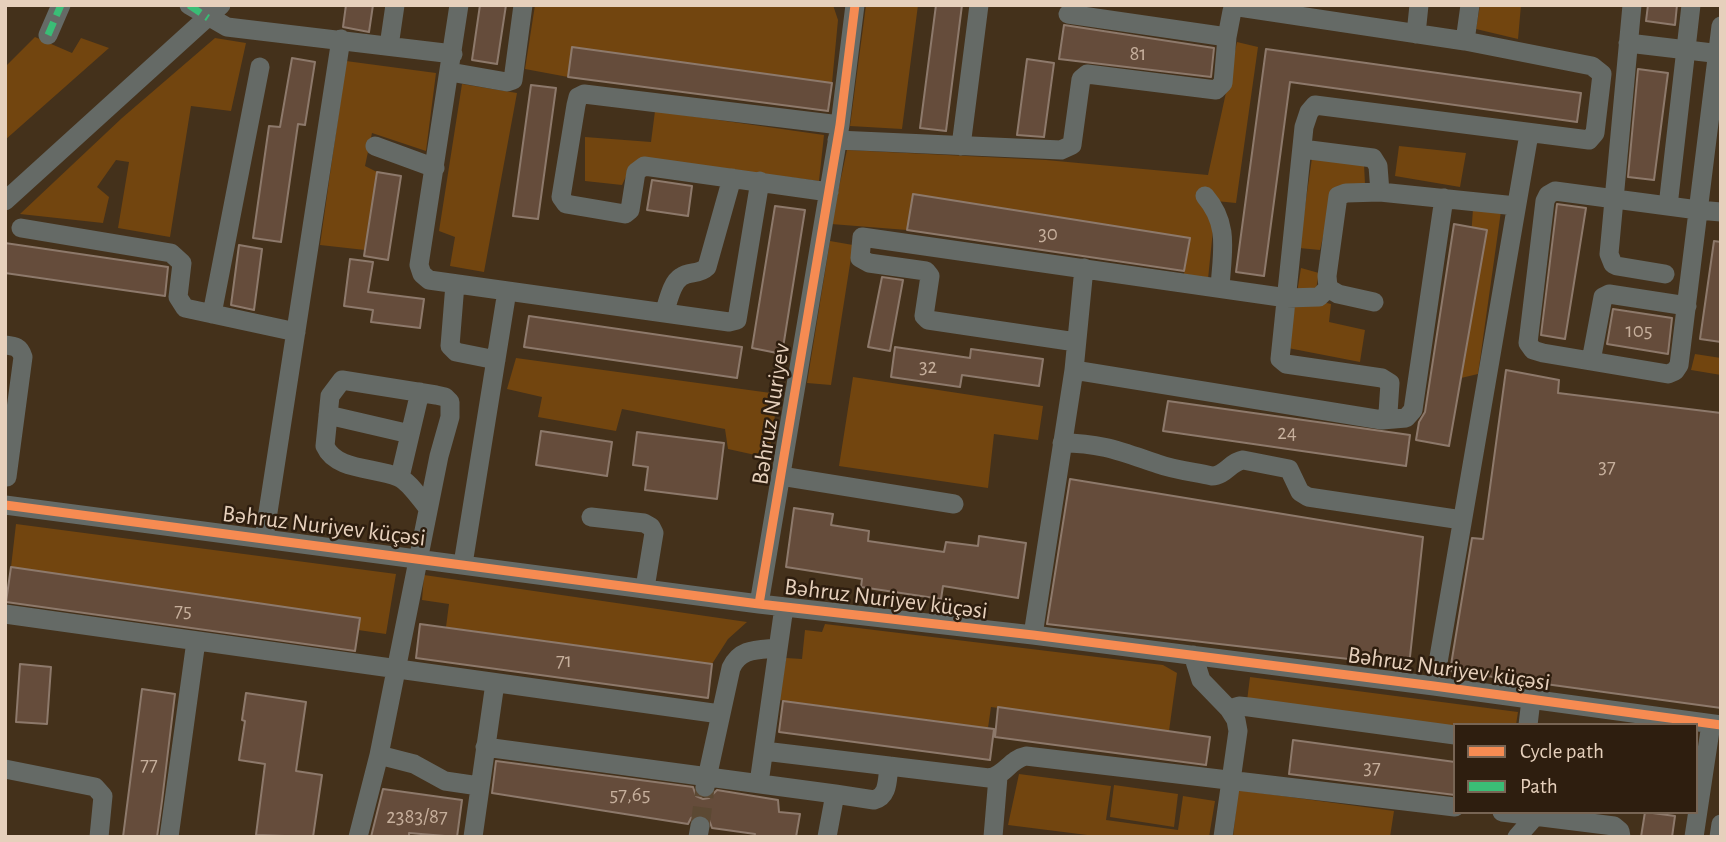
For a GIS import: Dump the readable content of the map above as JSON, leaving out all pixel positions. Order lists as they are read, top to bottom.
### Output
{
  "streets": {
    "street": ["Bəhruz Nuriyev", "Bəhruz Nuriyev küçəsi"]
  },
  "crossings": [
    ["Bəhruz Nuriyev", "Bəhruz Nuriyev küçəsi"]
  ],
  "house_numbers": [
    "81",
    "30",
    "105",
    "32",
    "24",
    "37",
    "75",
    "71",
    "77",
    "37",
    "57,65",
    "2383/87"
  ],
  "legend": ["Cycle path", "Path"]
}
